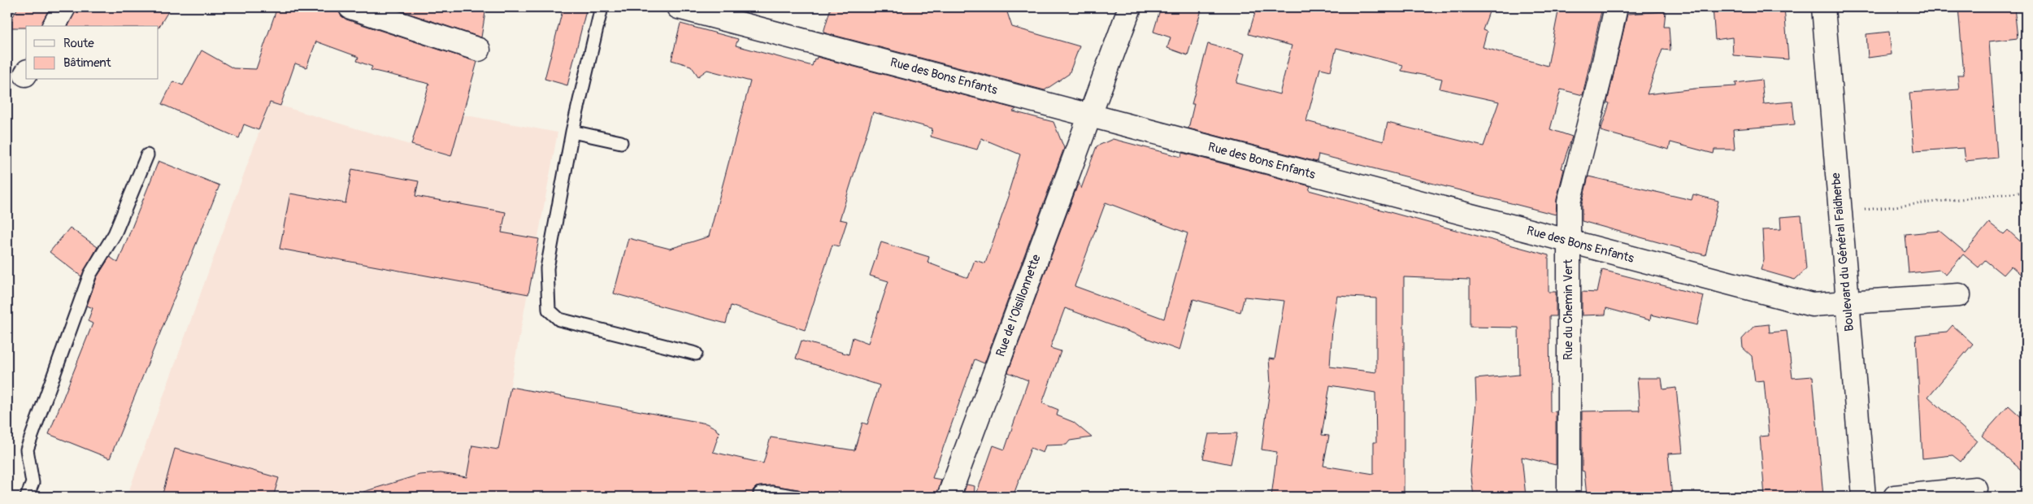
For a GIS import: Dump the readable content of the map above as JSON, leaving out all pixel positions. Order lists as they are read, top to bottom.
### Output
{
  "streets": {
    "street": [
      "Rue des Bons Enfants",
      "Boulevard du Général Faidherbe",
      "Rue de l’Oisillonnette",
      "Rue du Chemin Vert"
    ]
  },
  "crossings": [
    ["Rue des Bons Enfants", "Boulevard du Général Faidherbe"],
    ["Rue des Bons Enfants", "Rue de l’Oisillonnette"],
    ["Rue des Bons Enfants", "Rue du Chemin Vert"]
  ],
  "legend": ["Route", "Bâtiment"]
}
